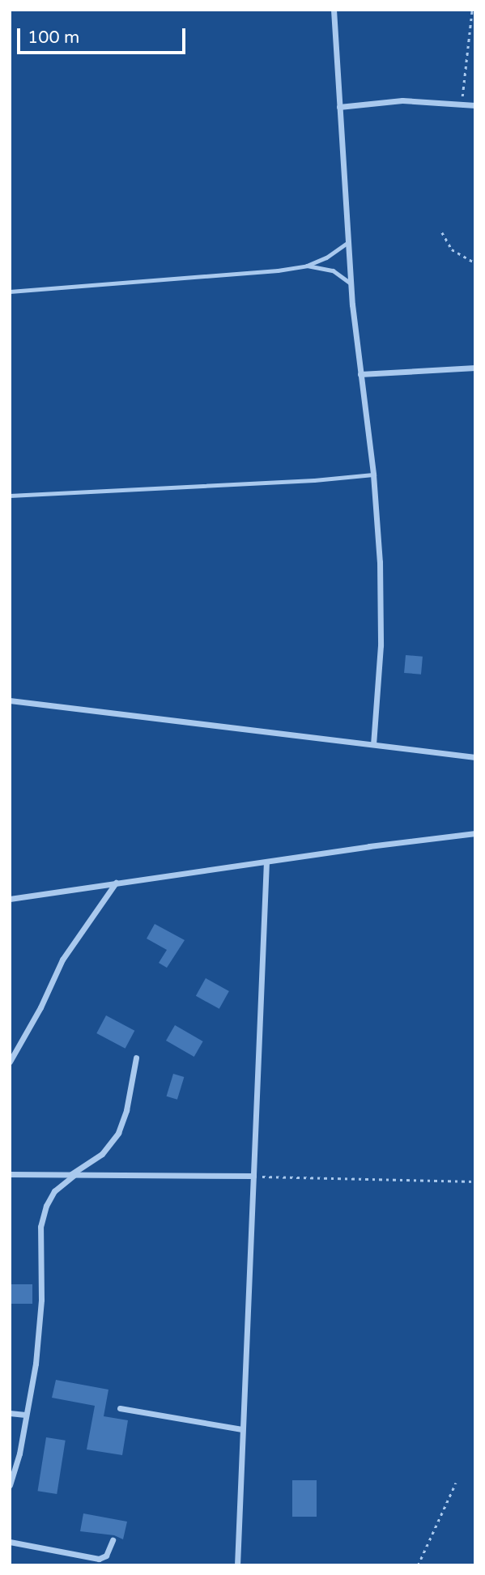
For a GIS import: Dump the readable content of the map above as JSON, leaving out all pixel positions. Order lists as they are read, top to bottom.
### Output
{
  "scale_bar": "100 m"
}
